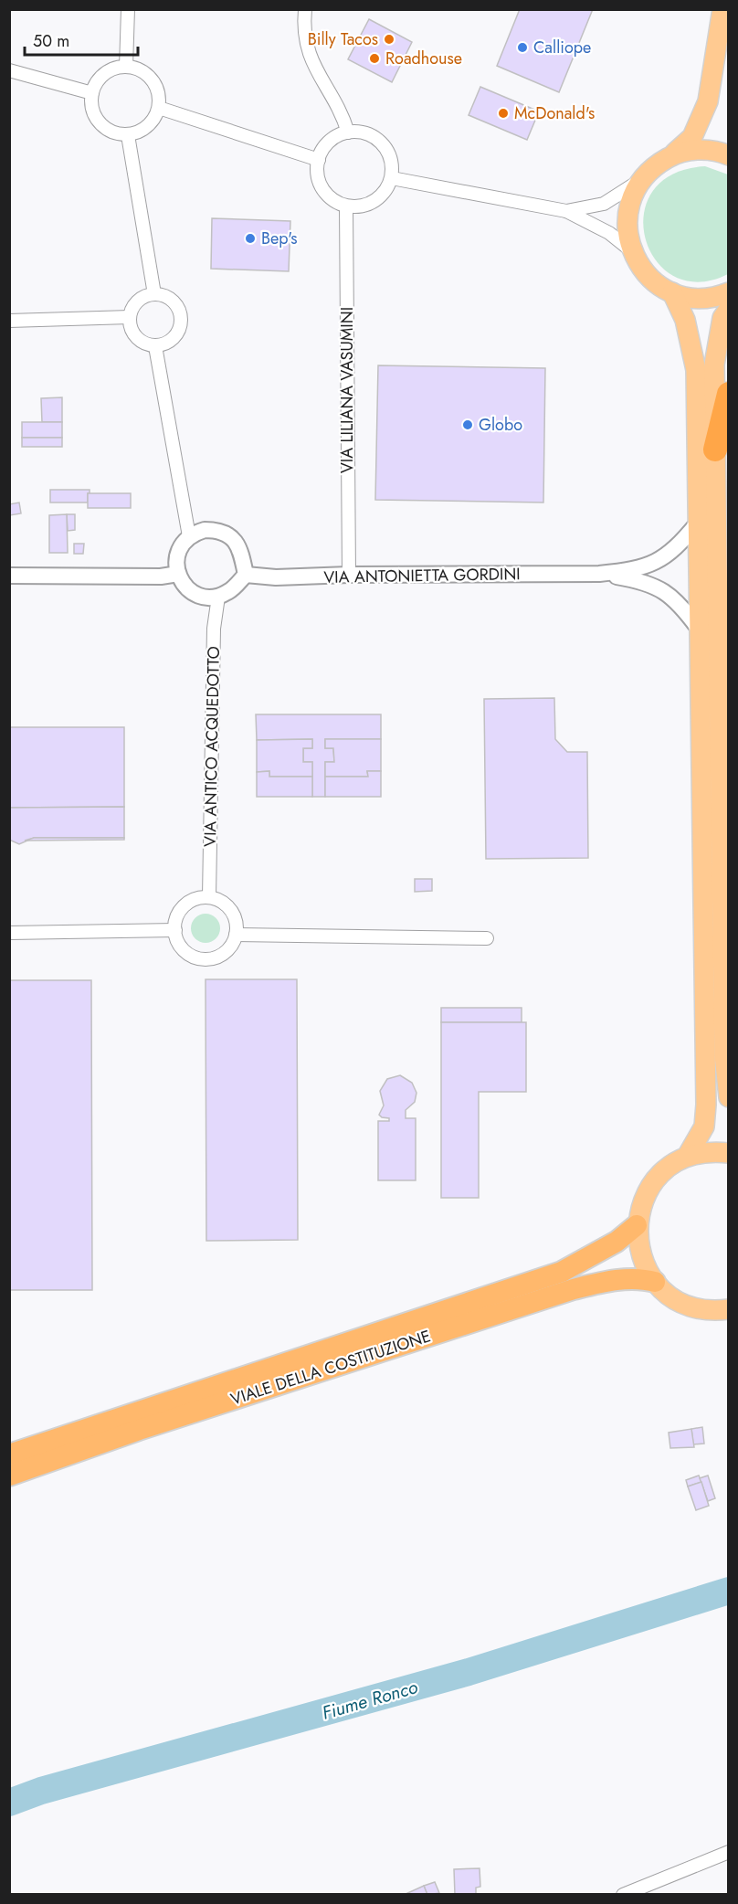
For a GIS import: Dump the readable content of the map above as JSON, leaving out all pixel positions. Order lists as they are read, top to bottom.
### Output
{
  "streets": {
    "highway": ["VIALE DELLA COSTITUZIONE"],
    "street": ["VIA LILIANA VASUMINI", "VIA ANTONIETTA GORDINI", "VIA ANTICO ACQUEDOTTO"]
  },
  "crossings": [
    ["VIA LILIANA VASUMINI", "VIA ANTONIETTA GORDINI"],
    ["VIA ANTONIETTA GORDINI", "VIA ANTICO ACQUEDOTTO"]
  ],
  "water": ["Fiume Ronco"],
  "places": [
    "Billy Tacos",
    "Calliope",
    "Roadhouse",
    "McDonald's",
    "Bep's",
    "Globo"
  ],
  "scale_bar": "50 m"
}
